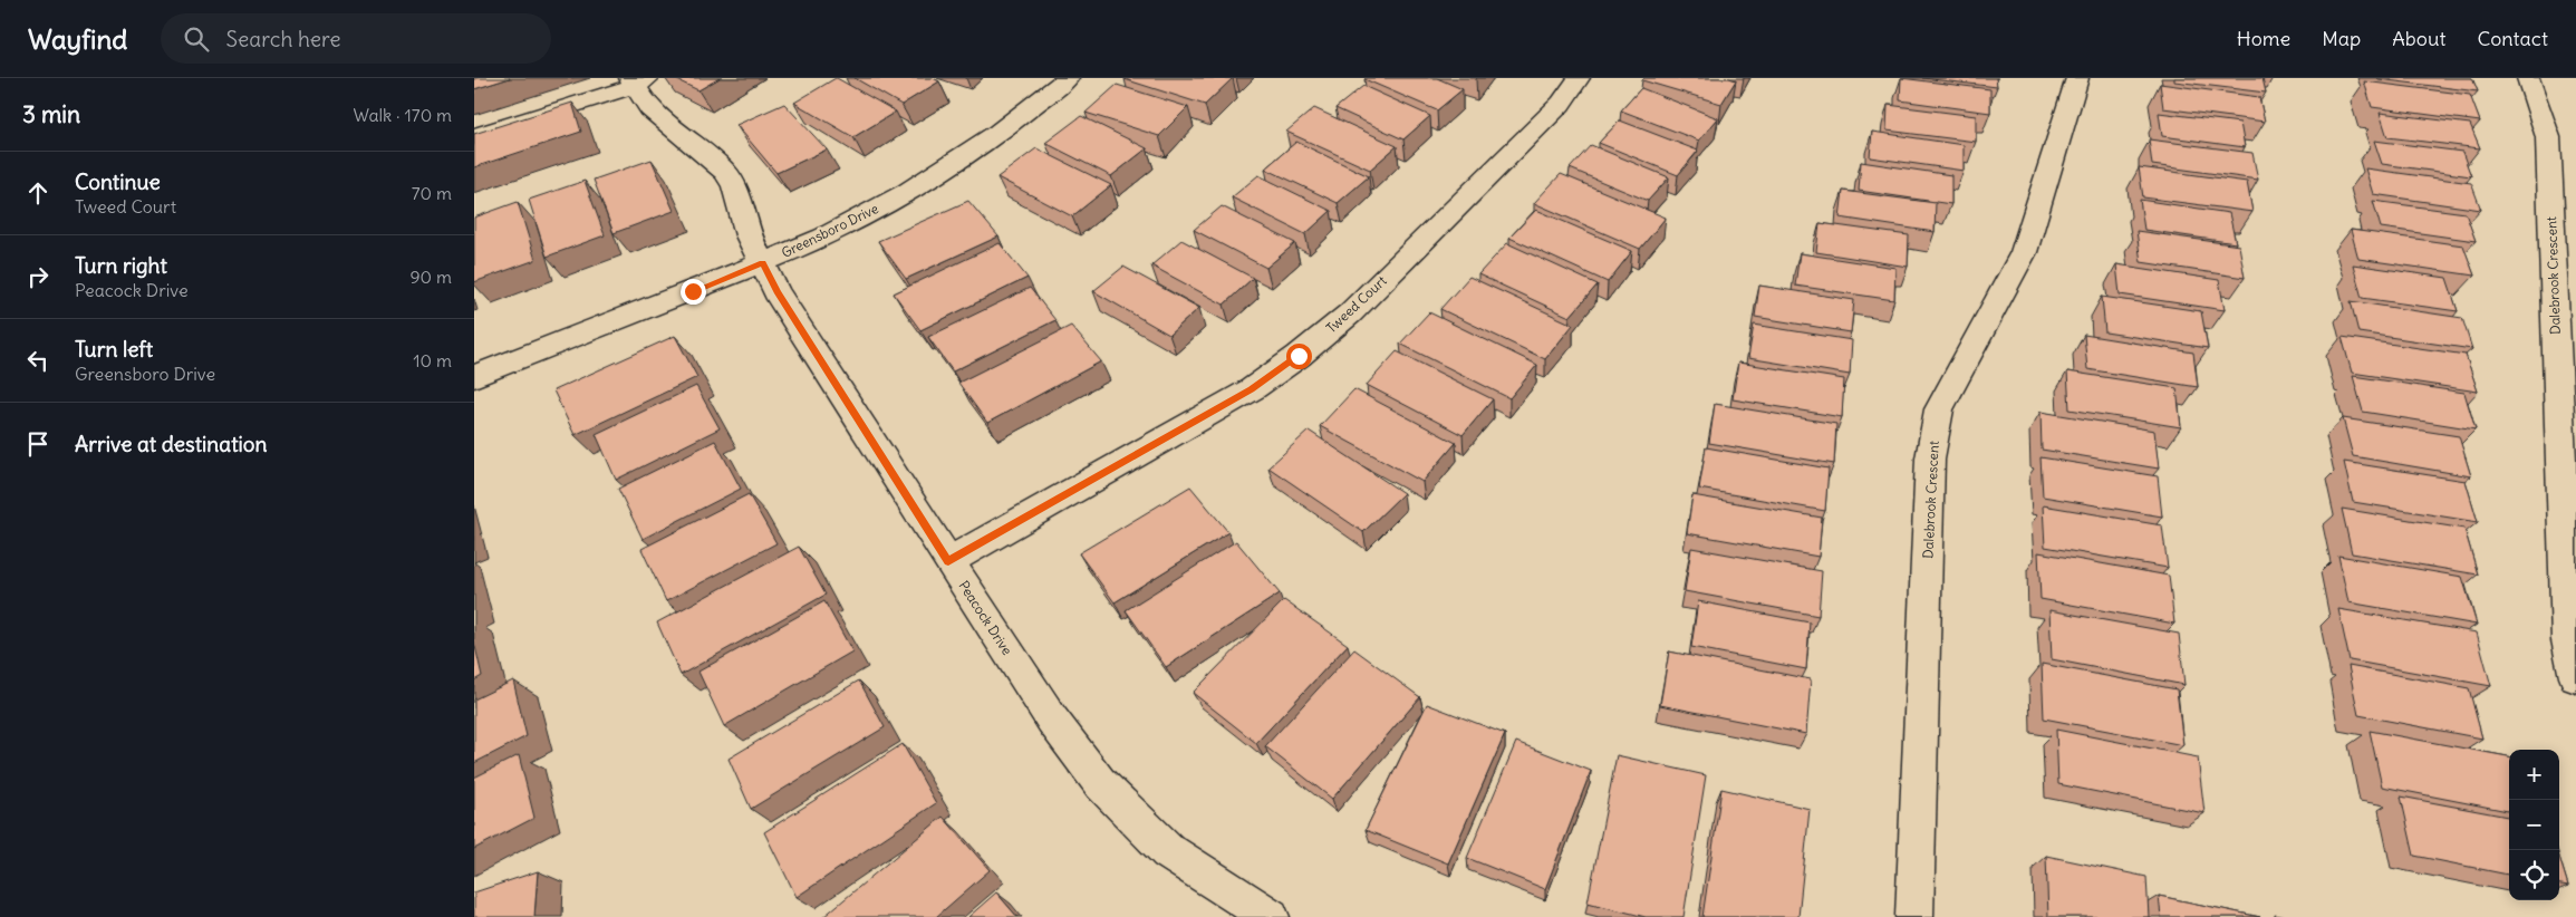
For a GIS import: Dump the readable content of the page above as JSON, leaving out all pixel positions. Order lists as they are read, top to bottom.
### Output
{
  "streets": {
    "street": [
      "Greensboro Drive",
      "Dalebrook Crescent",
      "Tweed Court",
      "Peacock Drive"
    ]
  },
  "crossings": [
    ["Greensboro Drive", "Peacock Drive"],
    ["Tweed Court", "Peacock Drive"]
  ],
  "page": {
    "header": "Wayfind",
    "search": "Search here",
    "nav": [
      "Home",
      "Map",
      "About",
      "Contact"
    ],
    "heading": ["3 min", "Walk · 170 m"],
    "list": [
      ["Continue", "Tweed Court", "70 m"],
      ["Turn right", "Peacock Drive", "90 m"],
      ["Turn left", "Greensboro Drive", "10 m"],
      "Arrive at destination"
    ],
    "map_buttons": ["+", "−"]
  }
}
